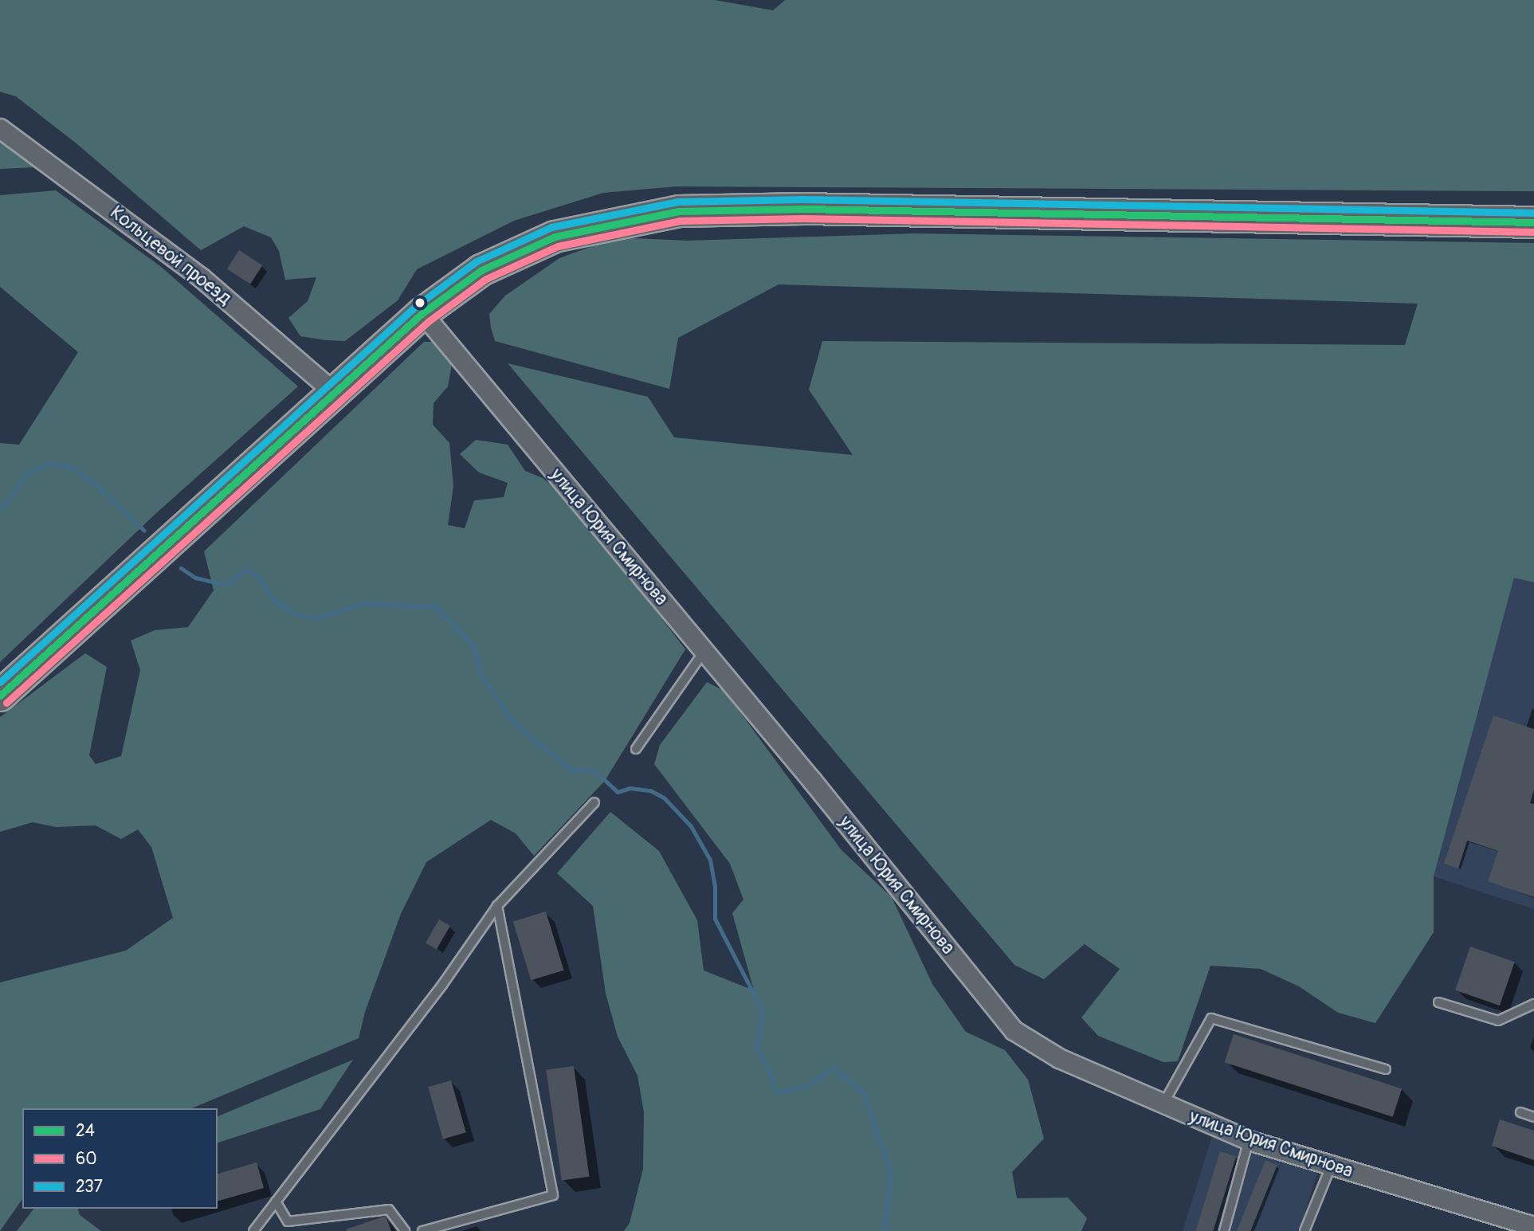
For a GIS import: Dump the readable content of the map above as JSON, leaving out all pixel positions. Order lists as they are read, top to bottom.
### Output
{
  "streets": {
    "street": ["Кольцевой проезд", "улица Юрия Смирнова"]
  },
  "lines": ["transit line 237", "transit line 24", "transit line 60"],
  "legend": ["24", "60", "237"]
}
